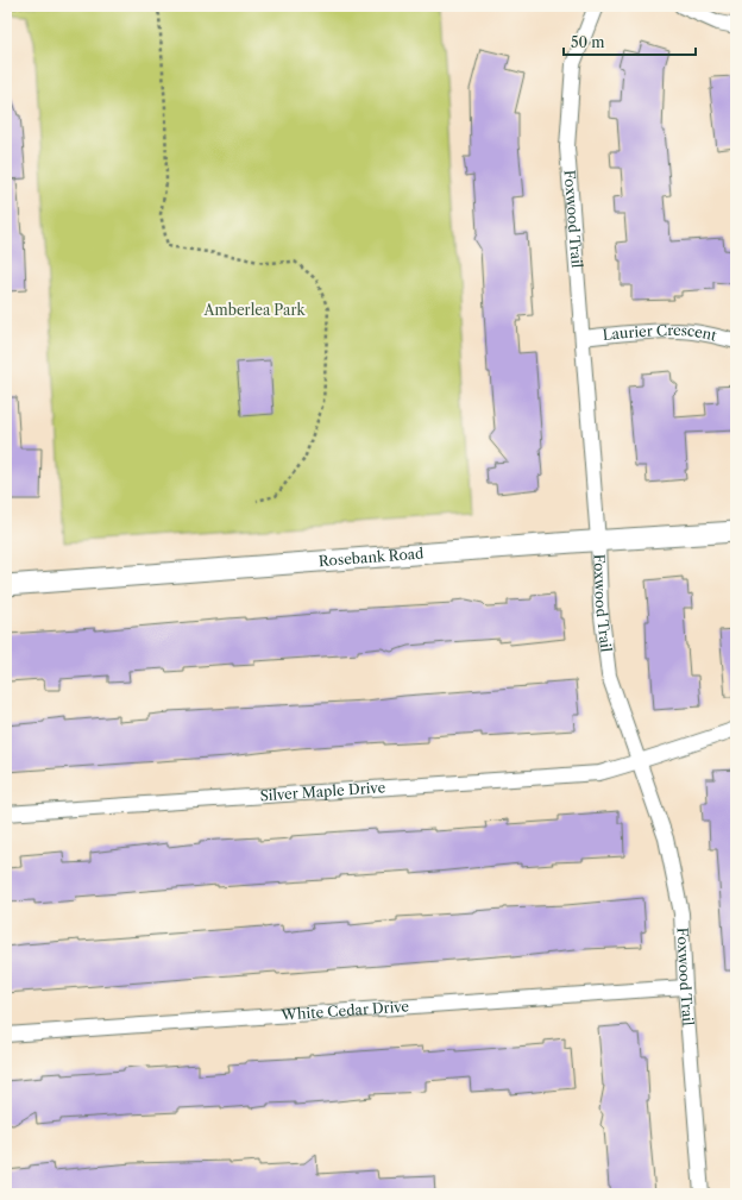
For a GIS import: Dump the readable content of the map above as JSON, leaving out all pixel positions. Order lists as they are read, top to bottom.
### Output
{
  "streets": {
    "street": [
      "Foxwood Trail",
      "Laurier Crescent",
      "Rosebank Road",
      "Silver Maple Drive",
      "White Cedar Drive"
    ]
  },
  "crossings": [
    ["Foxwood Trail", "Laurier Crescent"],
    ["Foxwood Trail", "Rosebank Road"],
    ["Foxwood Trail", "Silver Maple Drive"],
    ["Foxwood Trail", "White Cedar Drive"]
  ],
  "parks": ["Amberlea Park"],
  "scale_bar": "50 m"
}
